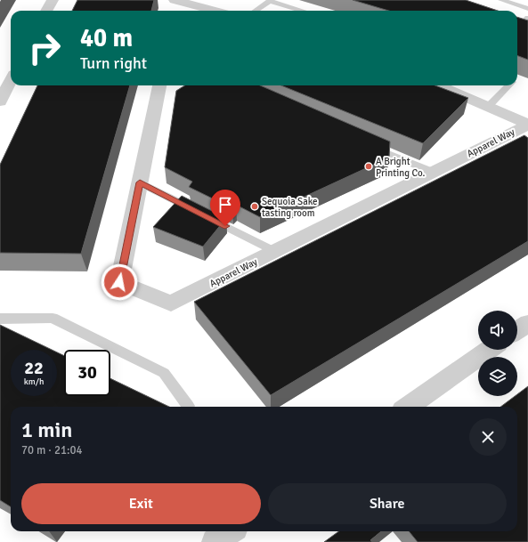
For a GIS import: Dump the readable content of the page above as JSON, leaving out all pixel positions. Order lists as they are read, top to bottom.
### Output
{
  "streets": {
    "street": ["Apparel Way"]
  },
  "places": ["A Bright Printing Co.", "Sequoia Sake tasting room"],
  "page": {
    "turn": ["40 m", "Turn right"],
    "speed": "22 km/h",
    "limit": "30",
    "heading": ["1 min", "70 m · 21:04"],
    "buttons": ["Exit", "Share"]
  }
}
